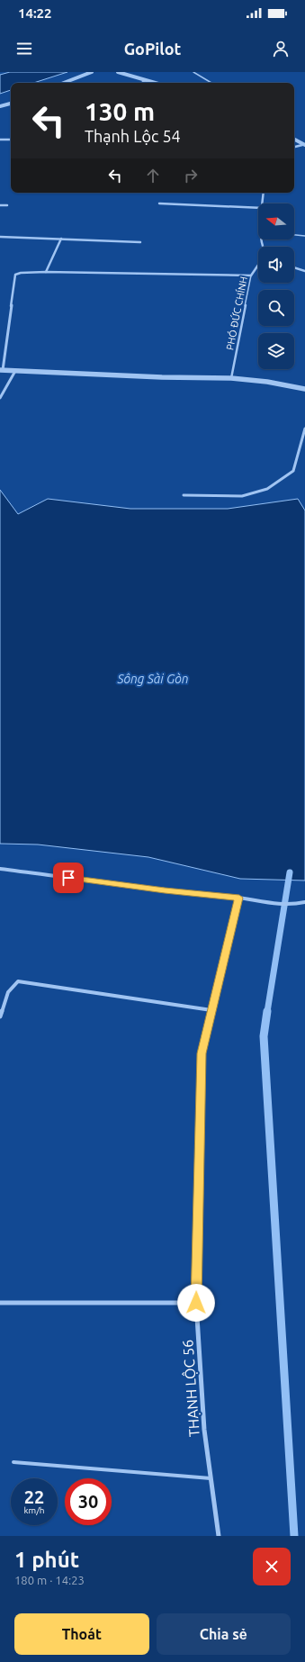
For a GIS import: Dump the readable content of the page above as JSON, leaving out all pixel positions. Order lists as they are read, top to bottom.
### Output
{
  "streets": {
    "street": ["PHÓ ĐỨC CHÍNH", "THẠNH LỘC 56"]
  },
  "water": ["Sông Sài Gòn"],
  "north": "left",
  "page": {
    "status": "14:22",
    "header": "GoPilot",
    "turn": ["130 m", "Thạnh Lộc 54"],
    "speed": "22 km/h",
    "limit": "30",
    "heading": ["1 phút", "180 m · 14:23"],
    "buttons": ["Thoát", "Chia sẻ"]
  }
}
